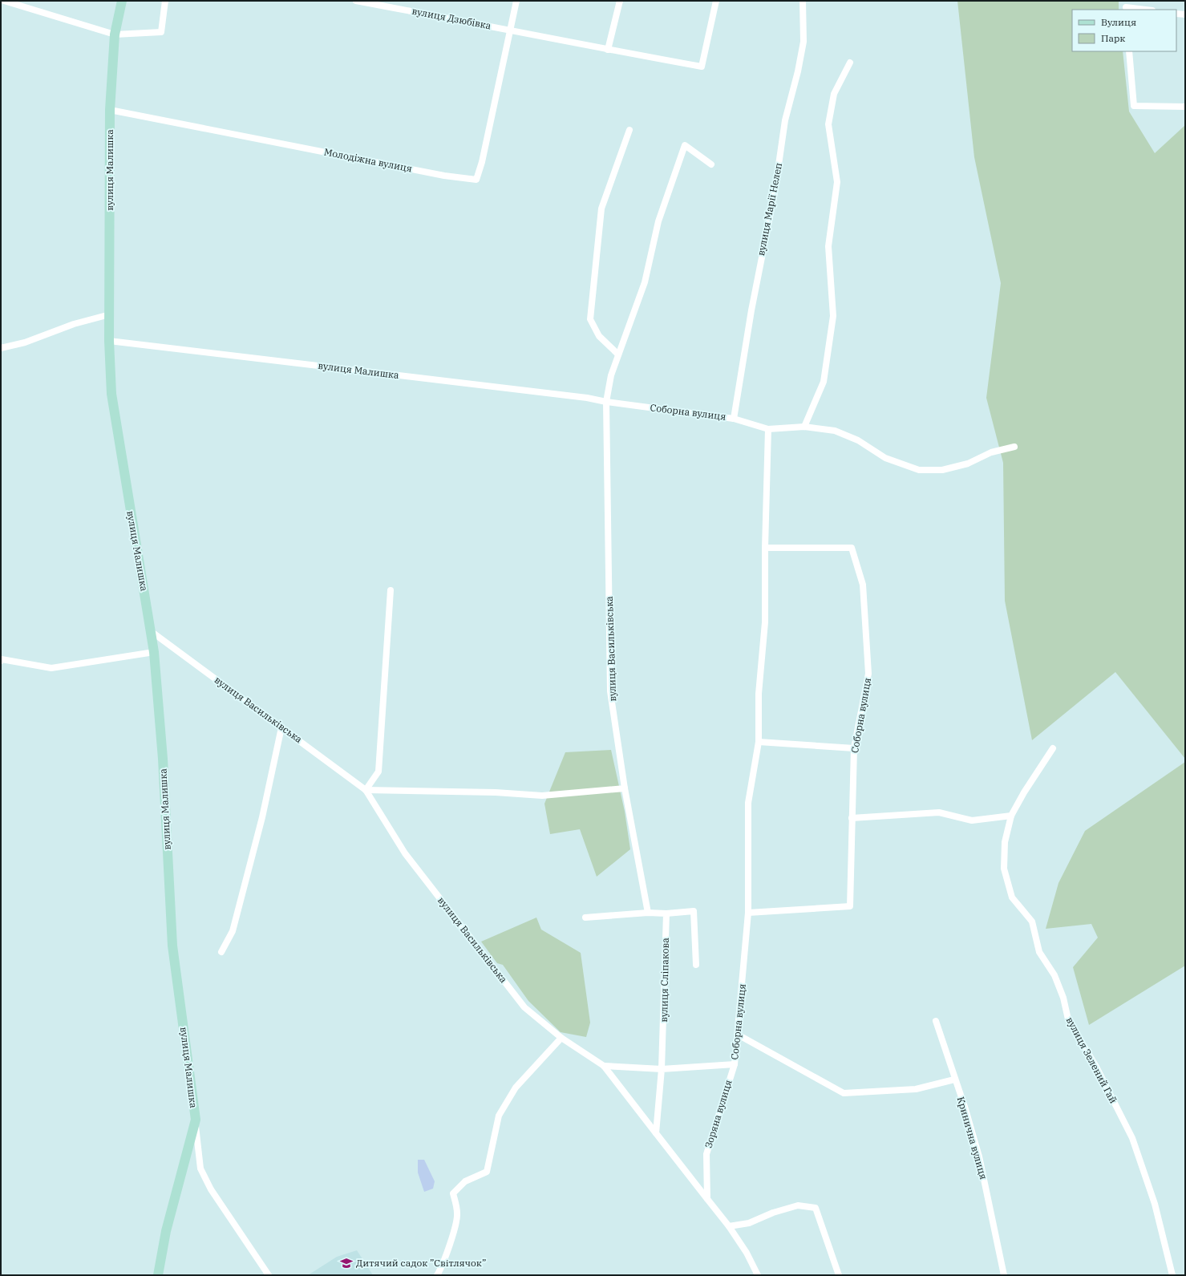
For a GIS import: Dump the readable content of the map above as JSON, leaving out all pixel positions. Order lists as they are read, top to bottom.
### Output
{
  "streets": {
    "main road": ["вулиця Малишка"],
    "street": [
      "вулиця Дзюбівка",
      "Молодіжна вулиця",
      "вулиця Марії Нелеп",
      "Соборна вулиця",
      "вулиця Васильківська",
      "вулиця Сліпакова",
      "вулиця Зелений Гай",
      "Зоряна вулиця",
      "Кринична вулиця"
    ]
  },
  "crossings": [
    ["вулиця Дзюбівка", "Молодіжна вулиця"],
    ["Молодіжна вулиця", "вулиця Малишка"],
    ["вулиця Малишка", "Соборна вулиця"],
    ["вулиця Малишка", "вулиця Васильківська"],
    ["вулиця Марії Нелеп", "Соборна вулиця"],
    ["Соборна вулиця", "вулиця Васильківська"],
    ["Соборна вулиця", "вулиця Сліпакова"],
    ["Соборна вулиця", "Зоряна вулиця"]
  ],
  "places": {
    "school or university": ["Дитячий садок ”Світлячок”"]
  },
  "legend": ["Вулиця", "Парк"]
}
